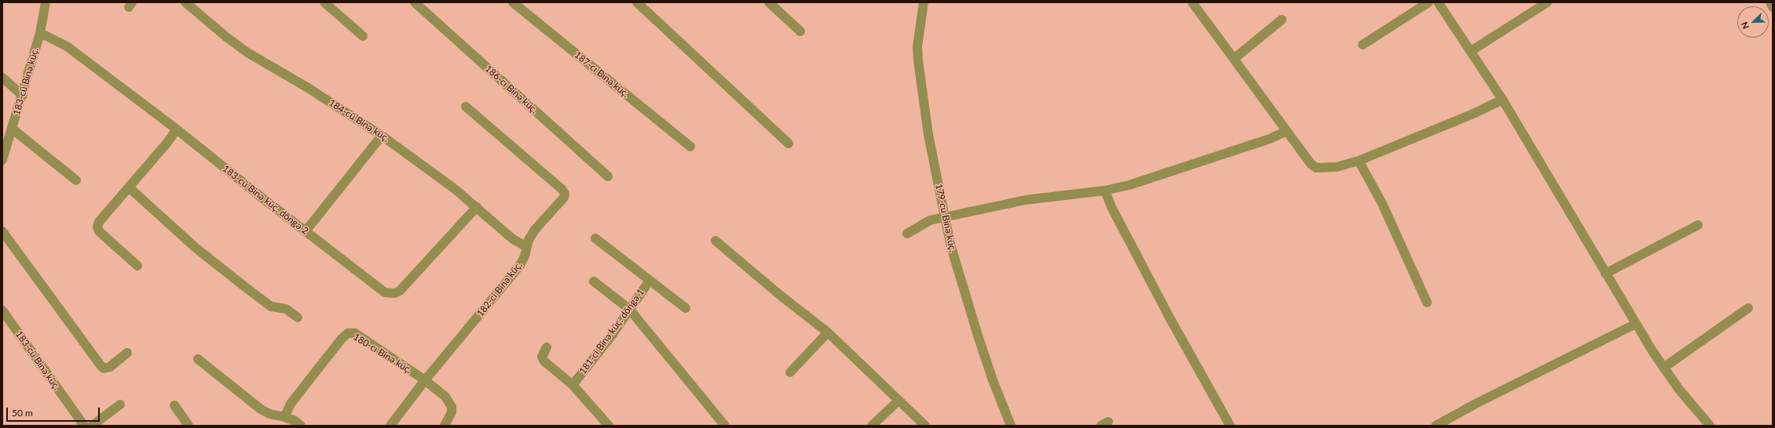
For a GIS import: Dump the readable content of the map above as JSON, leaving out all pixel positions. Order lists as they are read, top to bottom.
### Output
{
  "streets": {
    "street": [
      "187-cı Binə küç.",
      "183-cü Binə küç.",
      "186-cı Binə küç.",
      "184-cü Binə küç.",
      "183-cü Binə küç. döngə 2",
      "179-cu Binə küç.",
      "182-ci Binə küç.",
      "181-ci Binə küç. döngə 1",
      "180-cı Binə küç."
    ]
  },
  "crossings": [
    ["183-cü Binə küç.", "183-cü Binə küç. döngə 2"],
    ["184-cü Binə küç.", "183-cü Binə küç. döngə 2"],
    ["184-cü Binə küç.", "182-ci Binə küç."],
    ["182-ci Binə küç.", "180-cı Binə küç."]
  ],
  "scale_bar": "50 m",
  "north": "bottom left"
}
